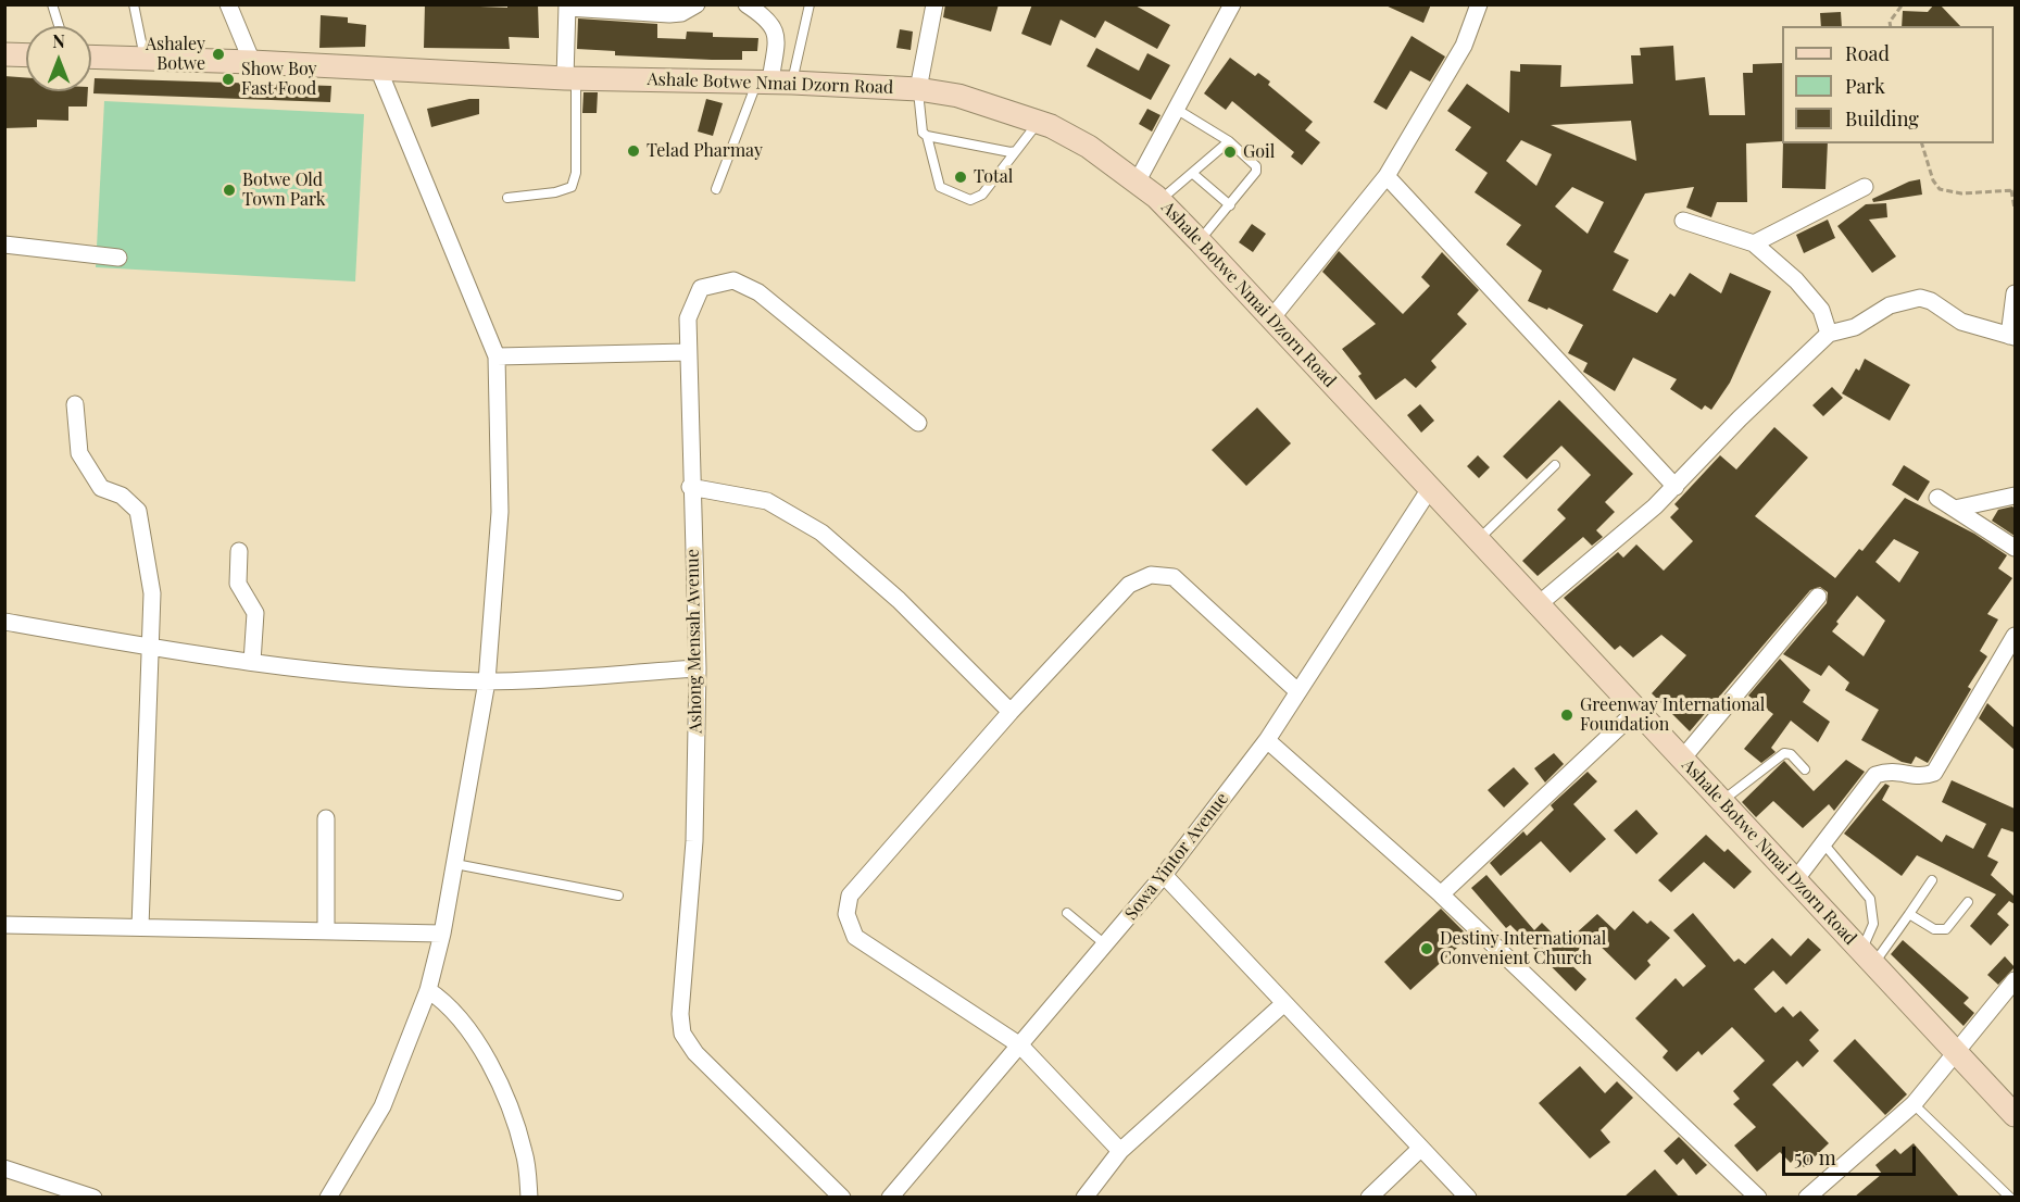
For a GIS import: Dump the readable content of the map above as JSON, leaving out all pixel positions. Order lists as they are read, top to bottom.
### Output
{
  "streets": {
    "main road": ["Ashale Botwe Nmai Dzorn Road"],
    "street": ["Ashong Mensah Avenue", "Sowa Yintor Avenue"]
  },
  "crossings": [
    ["Ashale Botwe Nmai Dzorn Road", "Sowa Yintor Avenue"]
  ],
  "places": [
    "Ashaley Botwe",
    "Show Boy Fast Food",
    "Telad Pharmay",
    "Goil",
    "Total",
    "Botwe Old Town Park",
    "Greenway International Foundation",
    "Destiny International Convenient Church"
  ],
  "legend": ["Road", "Park", "Building"],
  "scale_bar": "50 m",
  "north": "top"
}
